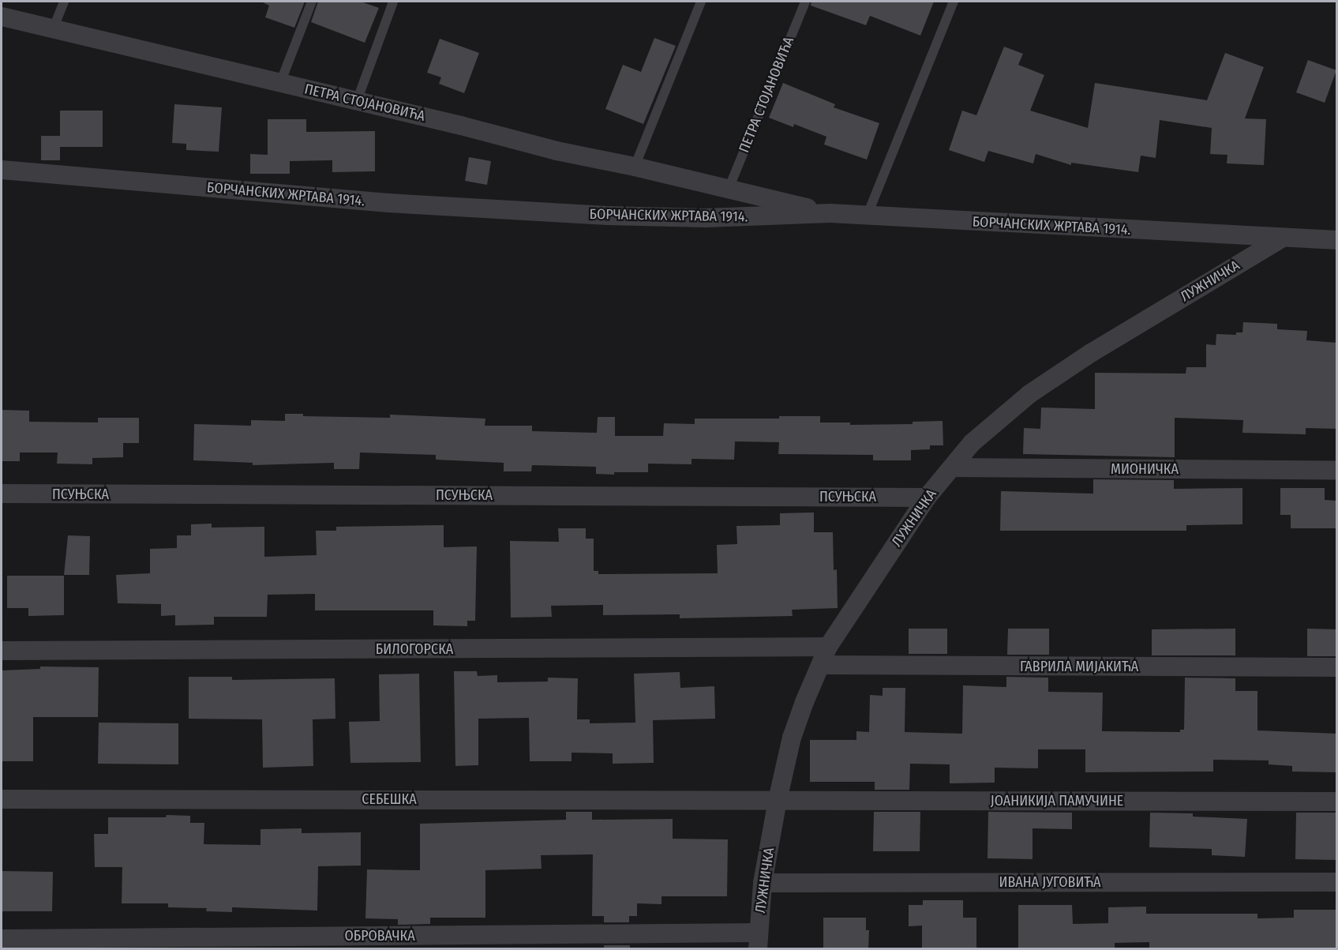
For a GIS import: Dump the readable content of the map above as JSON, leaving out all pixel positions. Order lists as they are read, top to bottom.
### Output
{
  "streets": {
    "street": [
      "ПЕТРА СТОЈАНОВИЋА",
      "БОРЧАНСКИХ ЖРТАВА 1914.",
      "ЛУЖНИЧКА",
      "МИОНИЧКА",
      "ПСУЊСКА",
      "БИЛОГОРСКА",
      "ГАВРИЛА МИЈАКИЋА",
      "СЕБЕШКА",
      "ЈОАНИКИЈА ПАМУЧИНЕ",
      "ИВАНА ЈУГОВИЋА",
      "ОБРОВАЧКА"
    ]
  },
  "crossings": [
    ["ПЕТРА СТОЈАНОВИЋА", "БОРЧАНСКИХ ЖРТАВА 1914."],
    ["БОРЧАНСКИХ ЖРТАВА 1914.", "ЛУЖНИЧКА"],
    ["ЛУЖНИЧКА", "МИОНИЧКА"],
    ["ЛУЖНИЧКА", "ПСУЊСКА"],
    ["ЛУЖНИЧКА", "БИЛОГОРСКА"],
    ["ЛУЖНИЧКА", "ГАВРИЛА МИЈАКИЋА"],
    ["ЛУЖНИЧКА", "СЕБЕШКА"],
    ["ЛУЖНИЧКА", "ЈОАНИКИЈА ПАМУЧИНЕ"],
    ["ЛУЖНИЧКА", "ИВАНА ЈУГОВИЋА"],
    ["ЛУЖНИЧКА", "ОБРОВАЧКА"],
    ["СЕБЕШКА", "ЈОАНИКИЈА ПАМУЧИНЕ"]
  ]
}
